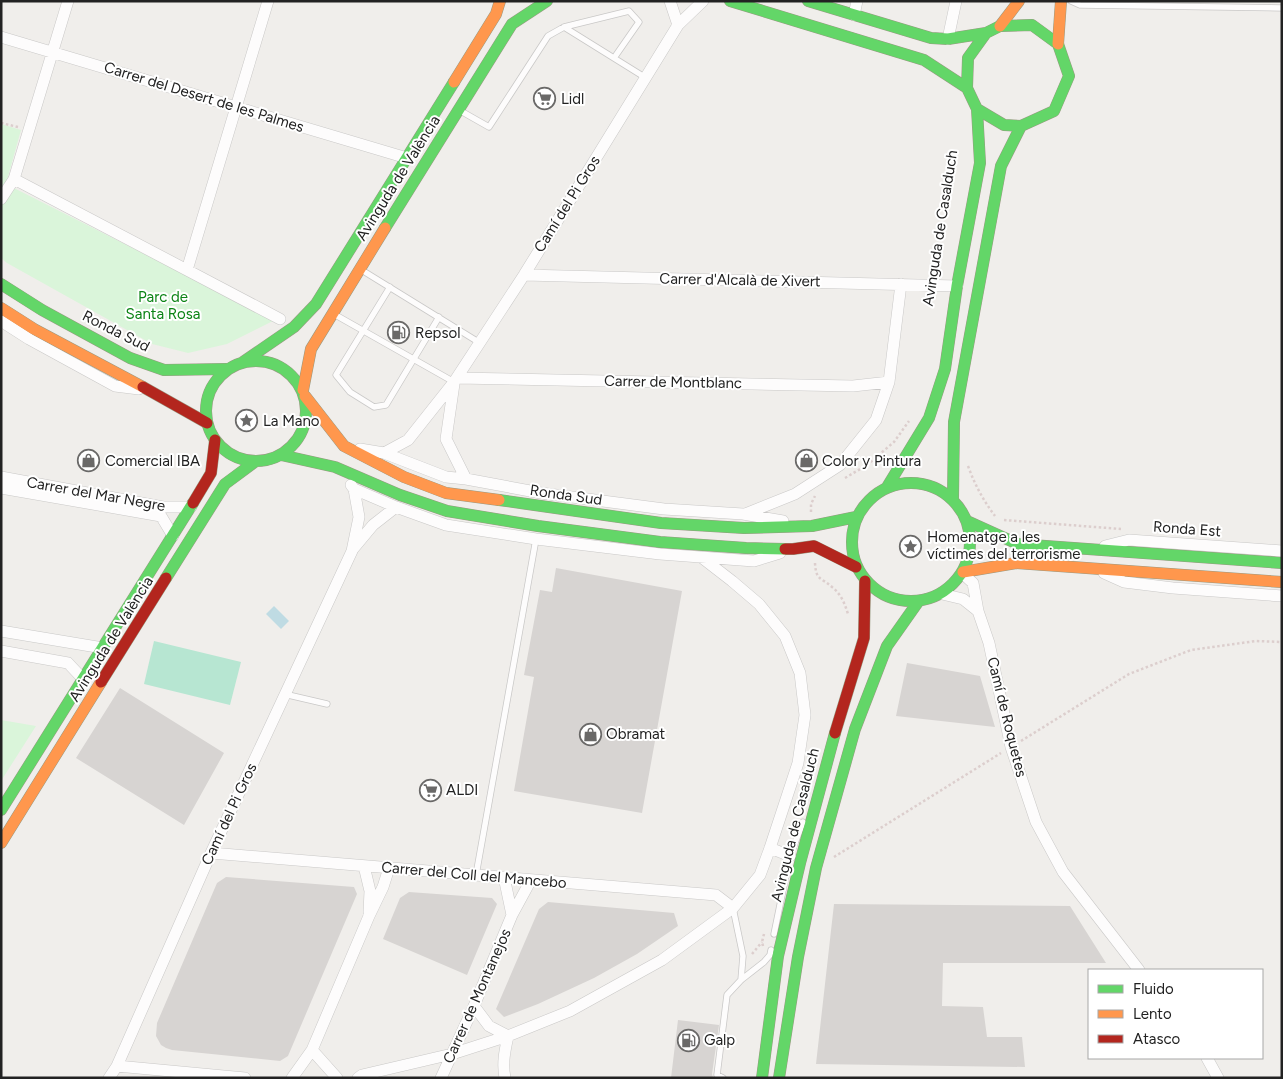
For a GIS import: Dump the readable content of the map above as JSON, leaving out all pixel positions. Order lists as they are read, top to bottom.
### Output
{
  "streets": {
    "main road": [
      "Avinguda de València",
      "Avinguda de Casalduch",
      "Ronda Sud",
      "Ronda Est"
    ],
    "street": [
      "Carrer del Desert de les Palmes",
      "Camí del Pi Gros",
      "Carrer d'Alcalà de Xivert",
      "Carrer de Montblanc",
      "Carrer del Mar Negre",
      "Camí de Roquetes",
      "Carrer del Coll del Mancebo",
      "Carrer de Montanejos"
    ]
  },
  "crossings": [
    ["Carrer del Desert de les Palmes", "Avinguda de València"],
    ["Avinguda de València", "Ronda Sud"],
    ["Avinguda de València", "Carrer del Mar Negre"],
    ["Camí del Pi Gros", "Carrer d'Alcalà de Xivert"],
    ["Camí del Pi Gros", "Carrer de Montblanc"],
    ["Camí del Pi Gros", "Carrer del Coll del Mancebo"],
    ["Avinguda de Casalduch", "Carrer d'Alcalà de Xivert"],
    ["Avinguda de Casalduch", "Ronda Sud"],
    ["Avinguda de Casalduch", "Ronda Est"],
    ["Avinguda de Casalduch", "Camí de Roquetes"],
    ["Ronda Sud", "Ronda Est"],
    ["Ronda Sud", "Camí de Roquetes"],
    ["Ronda Est", "Camí de Roquetes"],
    ["Carrer del Coll del Mancebo", "Carrer de Montanejos"]
  ],
  "parks": ["Parc de Santa Rosa"],
  "places": {
    "supermarket": ["Lidl", "ALDI"],
    "fuel station": ["Repsol", "Galp"],
    "place": ["La Mano", "Homenatge a les víctimes del terrorisme"],
    "shop": ["Comercial IBA", "Color y Pintura", "Obramat"]
  },
  "legend": ["Fluido", "Lento", "Atasco"]
}
